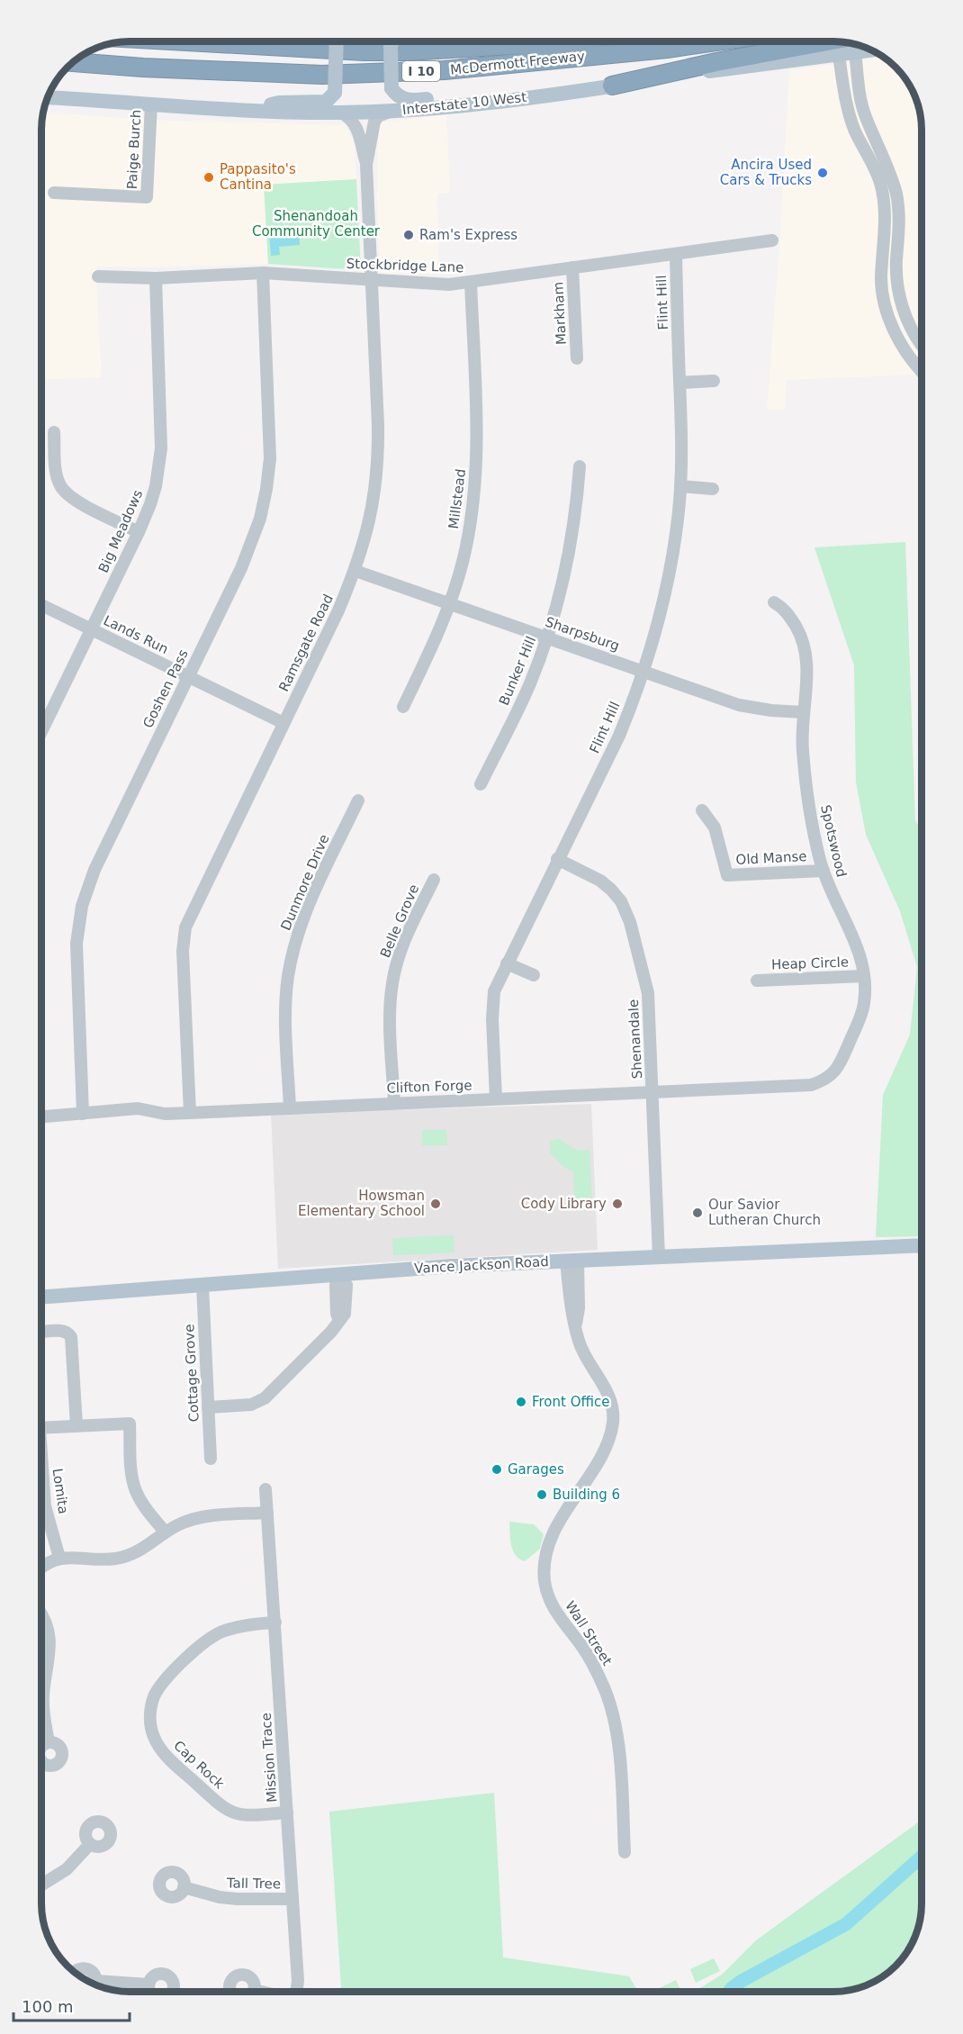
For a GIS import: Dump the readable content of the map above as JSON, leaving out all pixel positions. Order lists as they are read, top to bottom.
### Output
{
  "streets": {
    "highway": ["McDermott Freeway", "I 10"],
    "main road": ["Interstate 10 West", "Vance Jackson Road"],
    "street": [
      "Paige Burch",
      "Stockbridge Lane",
      "Flint Hill",
      "Markham",
      "Millstead",
      "Big Meadows",
      "Sharpsburg",
      "Lands Run",
      "Ramsgate Road",
      "Bunker Hill",
      "Goshen Pass",
      "Spotswood",
      "Old Manse",
      "Dunmore Drive",
      "Belle Grove",
      "Heap Circle",
      "Shenandale",
      "Clifton Forge",
      "Cottage Grove",
      "Lomita",
      "Wall Street",
      "Mission Trace",
      "Cap Rock",
      "Tall Tree"
    ]
  },
  "crossings": [
    ["Interstate 10 West", "Paige Burch"],
    ["Interstate 10 West", "Ramsgate Road"],
    ["Stockbridge Lane", "Flint Hill"],
    ["Stockbridge Lane", "Markham"],
    ["Stockbridge Lane", "Millstead"],
    ["Stockbridge Lane", "Big Meadows"],
    ["Stockbridge Lane", "Ramsgate Road"],
    ["Stockbridge Lane", "Goshen Pass"],
    ["Flint Hill", "Sharpsburg"],
    ["Flint Hill", "Shenandale"],
    ["Flint Hill", "Clifton Forge"],
    ["Millstead", "Sharpsburg"],
    ["Big Meadows", "Lands Run"],
    ["Sharpsburg", "Ramsgate Road"],
    ["Sharpsburg", "Bunker Hill"],
    ["Sharpsburg", "Spotswood"],
    ["Lands Run", "Ramsgate Road"],
    ["Lands Run", "Goshen Pass"],
    ["Ramsgate Road", "Clifton Forge"],
    ["Goshen Pass", "Clifton Forge"],
    ["Spotswood", "Old Manse"],
    ["Spotswood", "Heap Circle"],
    ["Spotswood", "Clifton Forge"],
    ["Dunmore Drive", "Clifton Forge"],
    ["Belle Grove", "Clifton Forge"],
    ["Shenandale", "Clifton Forge"],
    ["Shenandale", "Vance Jackson Road"],
    ["Vance Jackson Road", "Cottage Grove"],
    ["Vance Jackson Road", "Wall Street"],
    ["Mission Trace", "Cap Rock"],
    ["Mission Trace", "Tall Tree"]
  ],
  "parks": ["Shenandoah Community Center"],
  "places": [
    "Ancira Used Cars & Trucks",
    "Pappasito's Cantina",
    "Ram's Express",
    "Howsman Elementary School",
    "Cody Library",
    "Our Savior Lutheran Church",
    "Front Office",
    "Garages",
    "Building 6"
  ],
  "scale_bar": "100 m"
}
